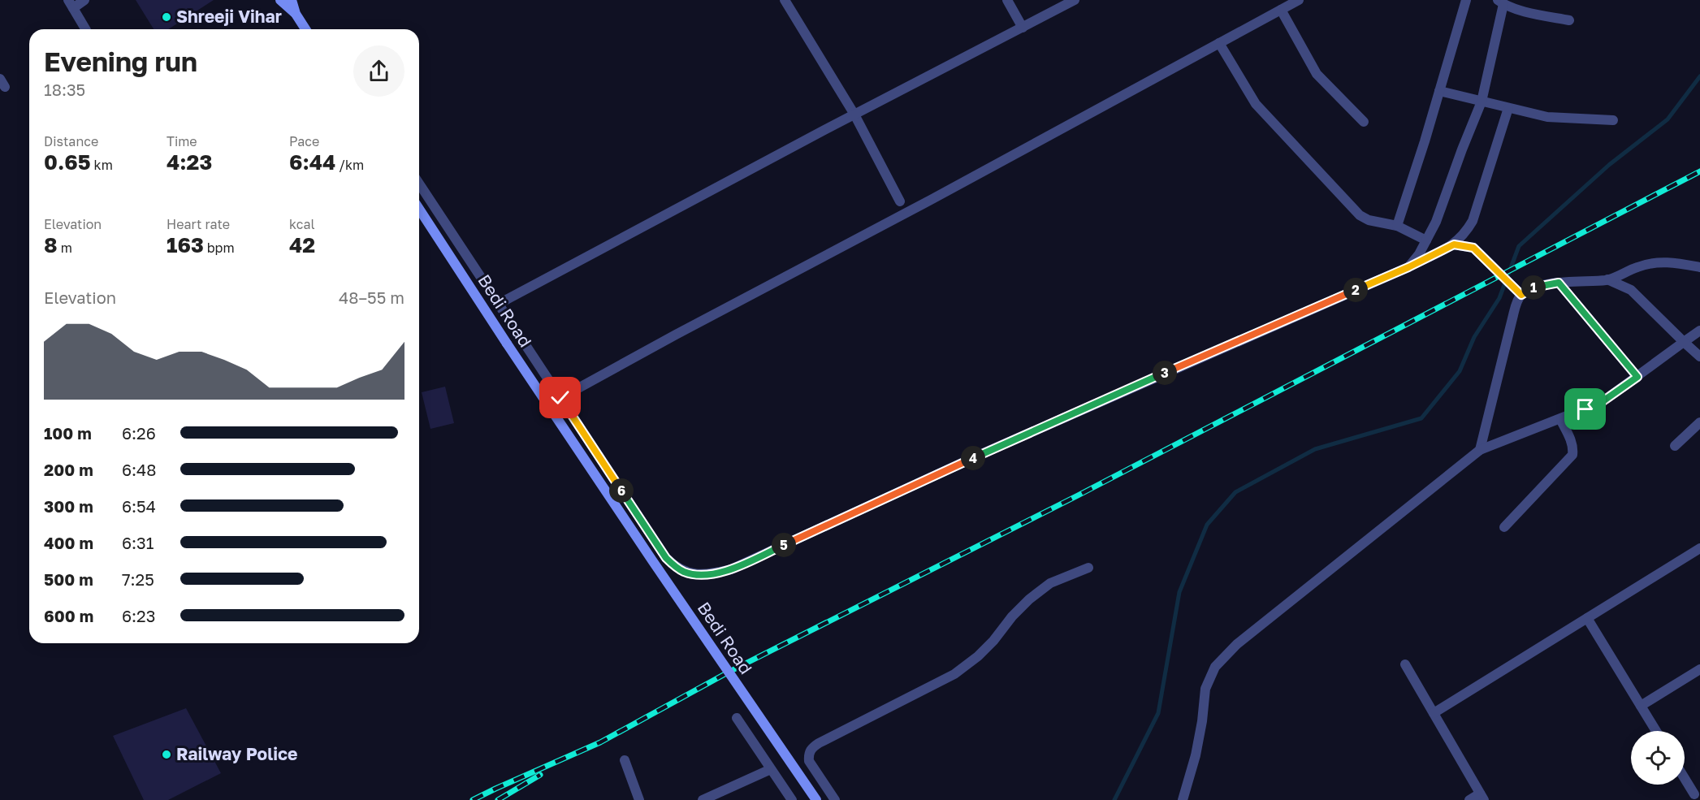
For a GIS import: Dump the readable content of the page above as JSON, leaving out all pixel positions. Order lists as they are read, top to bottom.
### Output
{
  "streets": {
    "main road": ["Bedi Road"]
  },
  "places": ["Shreeji Vihar", "Railway Police"],
  "page": {
    "heading": ["Evening run", "18:35"],
    "stats": [
      ["Distance", "0.65 km"],
      ["Time", "4:23"],
      ["Pace", "6:44 /km"],
      ["Elevation", "8 m"],
      ["Heart rate", "163 bpm"],
      ["kcal", "42"]
    ],
    "pins": [
      "1",
      "2",
      "3",
      "4",
      "6",
      "5"
    ],
    "chart": ["Elevation", "48–55 m"],
    "list": [
      {
        "name": "100 m",
        "note": "6:26"
      },
      {
        "name": "200 m",
        "note": "6:48"
      },
      {
        "name": "300 m",
        "note": "6:54"
      },
      {
        "name": "400 m",
        "note": "6:31"
      },
      {
        "name": "500 m",
        "note": "7:25"
      },
      {
        "name": "600 m",
        "note": "6:23"
      }
    ]
  }
}
